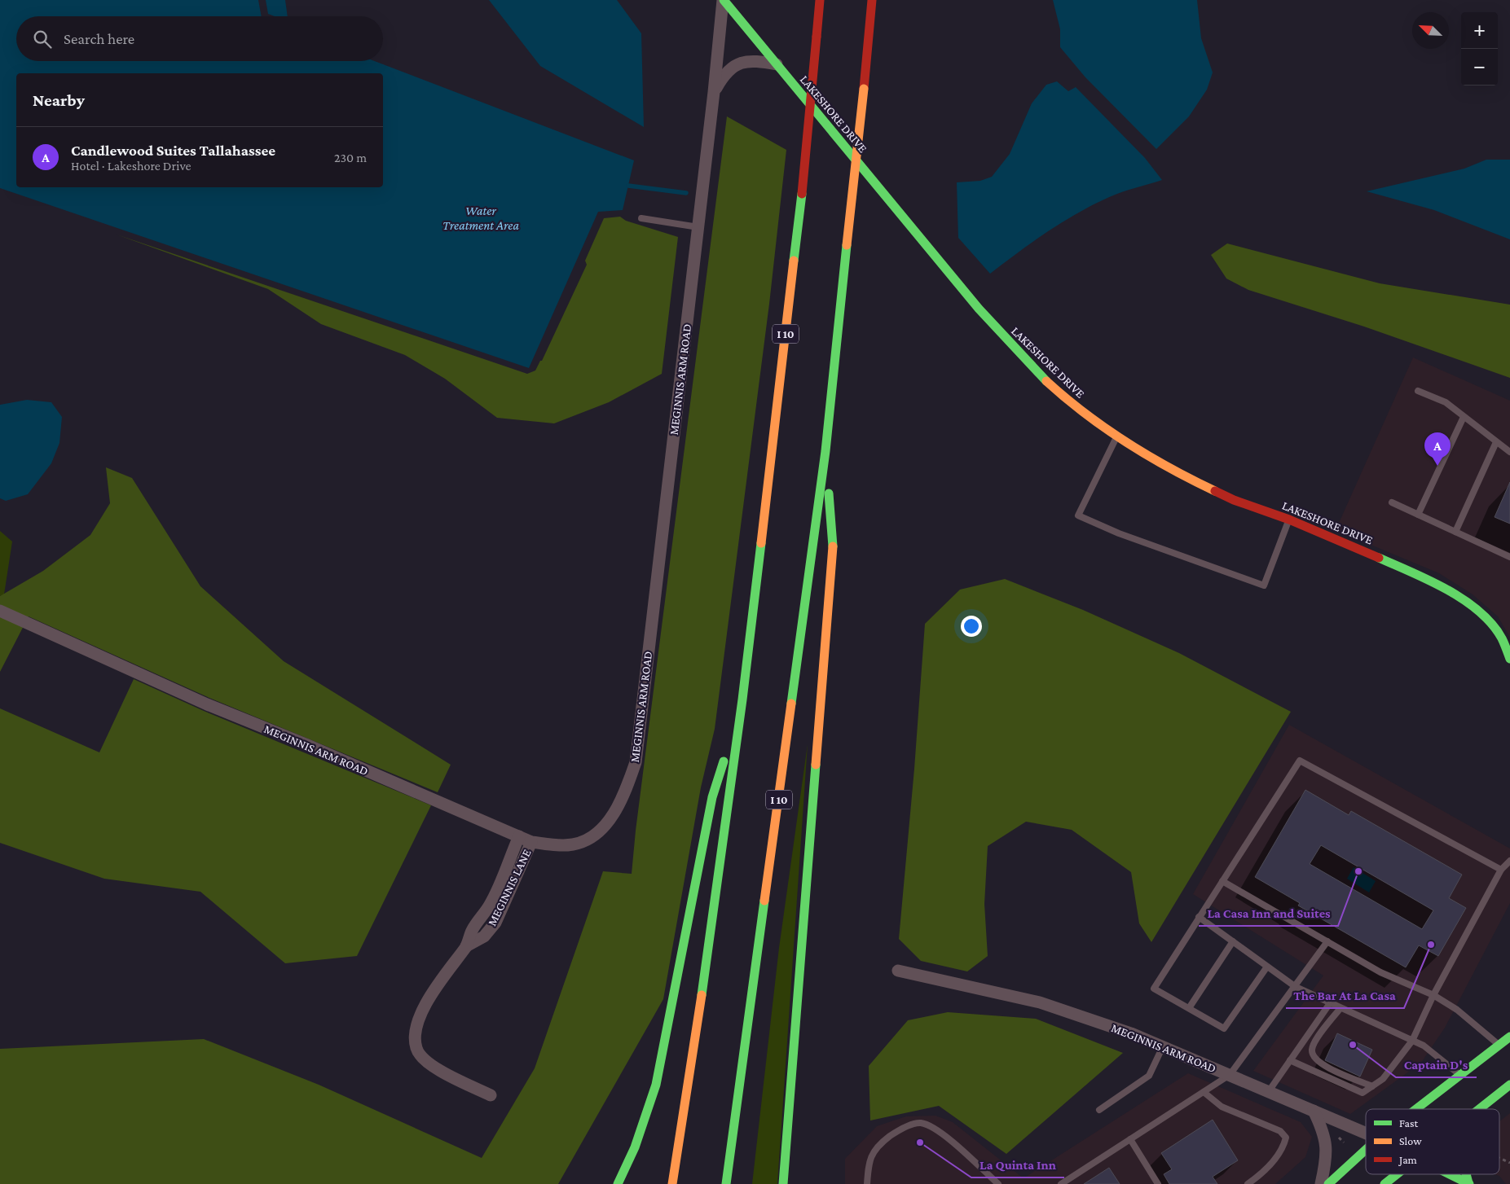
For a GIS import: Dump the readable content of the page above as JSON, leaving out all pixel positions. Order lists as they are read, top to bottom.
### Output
{
  "streets": {
    "main road": ["LAKESHORE DRIVE", "I 10", "MEGINNIS ARM ROAD"],
    "street": ["MEGINNIS LANE"]
  },
  "crossings": [
    ["LAKESHORE DRIVE", "MEGINNIS ARM ROAD"],
    ["MEGINNIS ARM ROAD", "MEGINNIS LANE"]
  ],
  "water": ["Water Treatment Area"],
  "places": [
    "La Casa Inn and Suites",
    "The Bar At La Casa",
    "Captain D's",
    "La Quinta Inn"
  ],
  "legend": ["Fast", "Slow", "Jam"],
  "north": "top left",
  "page": {
    "map_buttons": ["+", "−"],
    "search": "Search here",
    "heading": "Nearby",
    "list": [
      {
        "mark": "A",
        "name": "Candlewood Suites Tallahassee",
        "note": "Hotel · Lakeshore Drive",
        "value": "230 m"
      }
    ],
    "pins": "A"
  }
}
